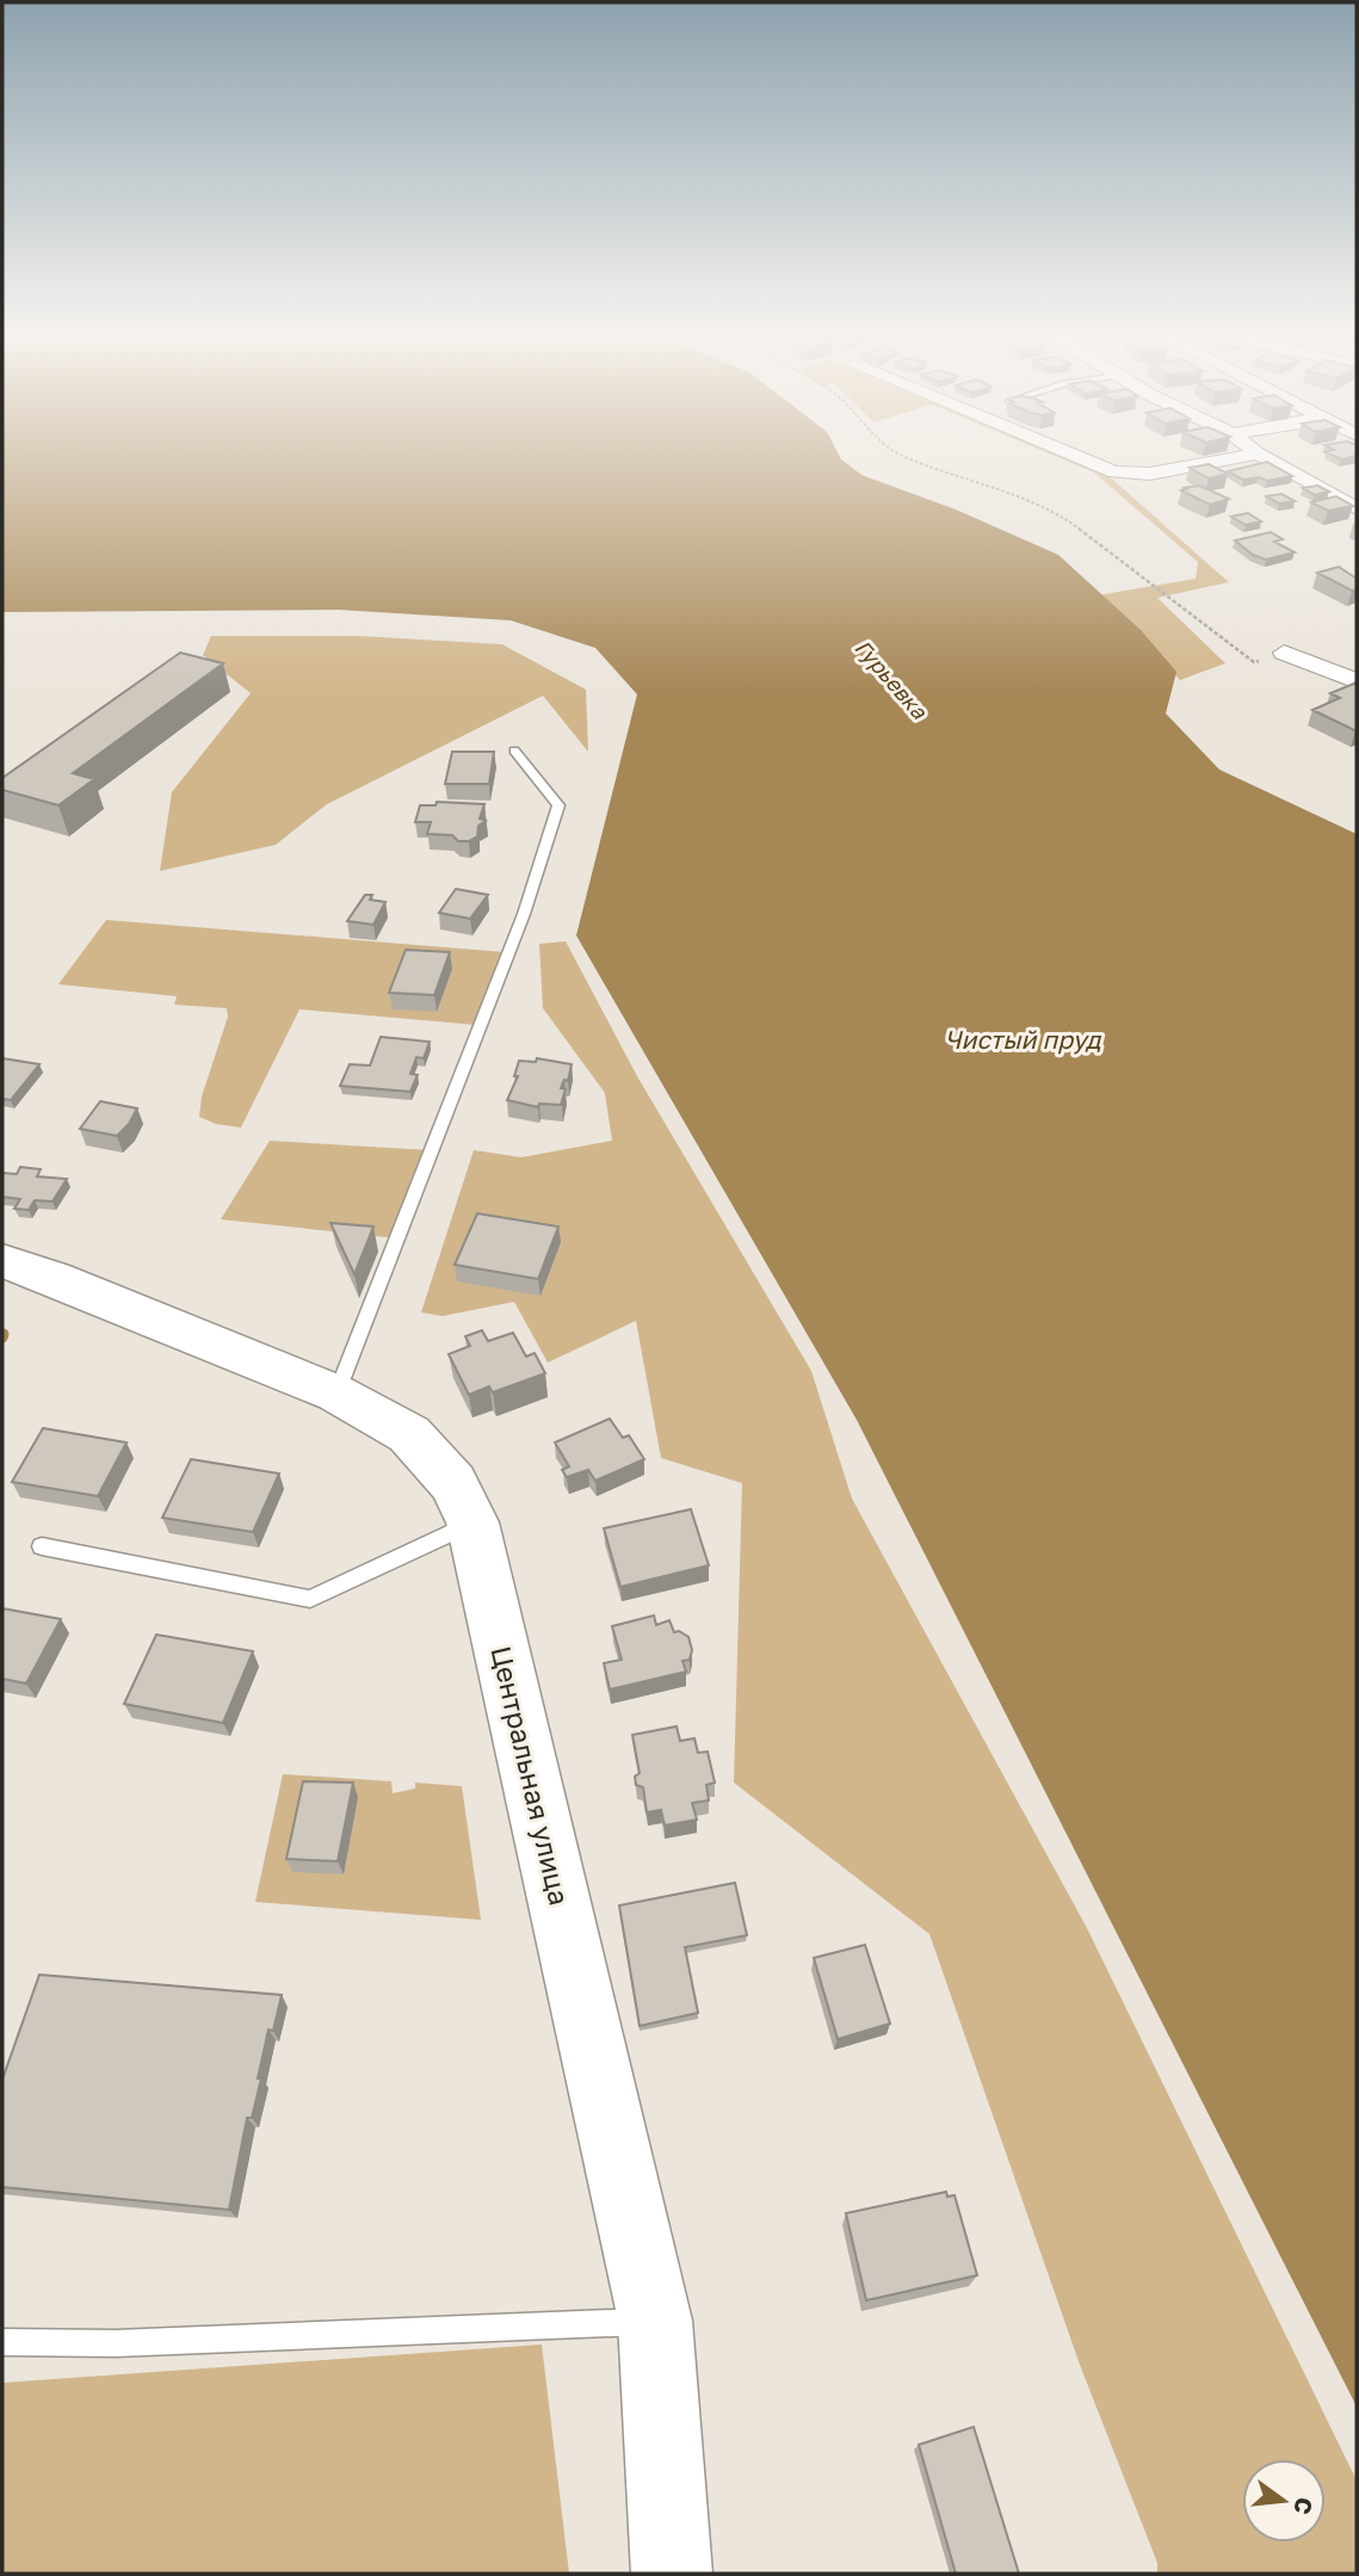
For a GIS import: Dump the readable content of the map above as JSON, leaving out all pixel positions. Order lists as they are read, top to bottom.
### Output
{
  "streets": {
    "main road": ["Центральная улица"]
  },
  "water": ["Гурьевка", "Чистый пруд"],
  "north": "right"
}
